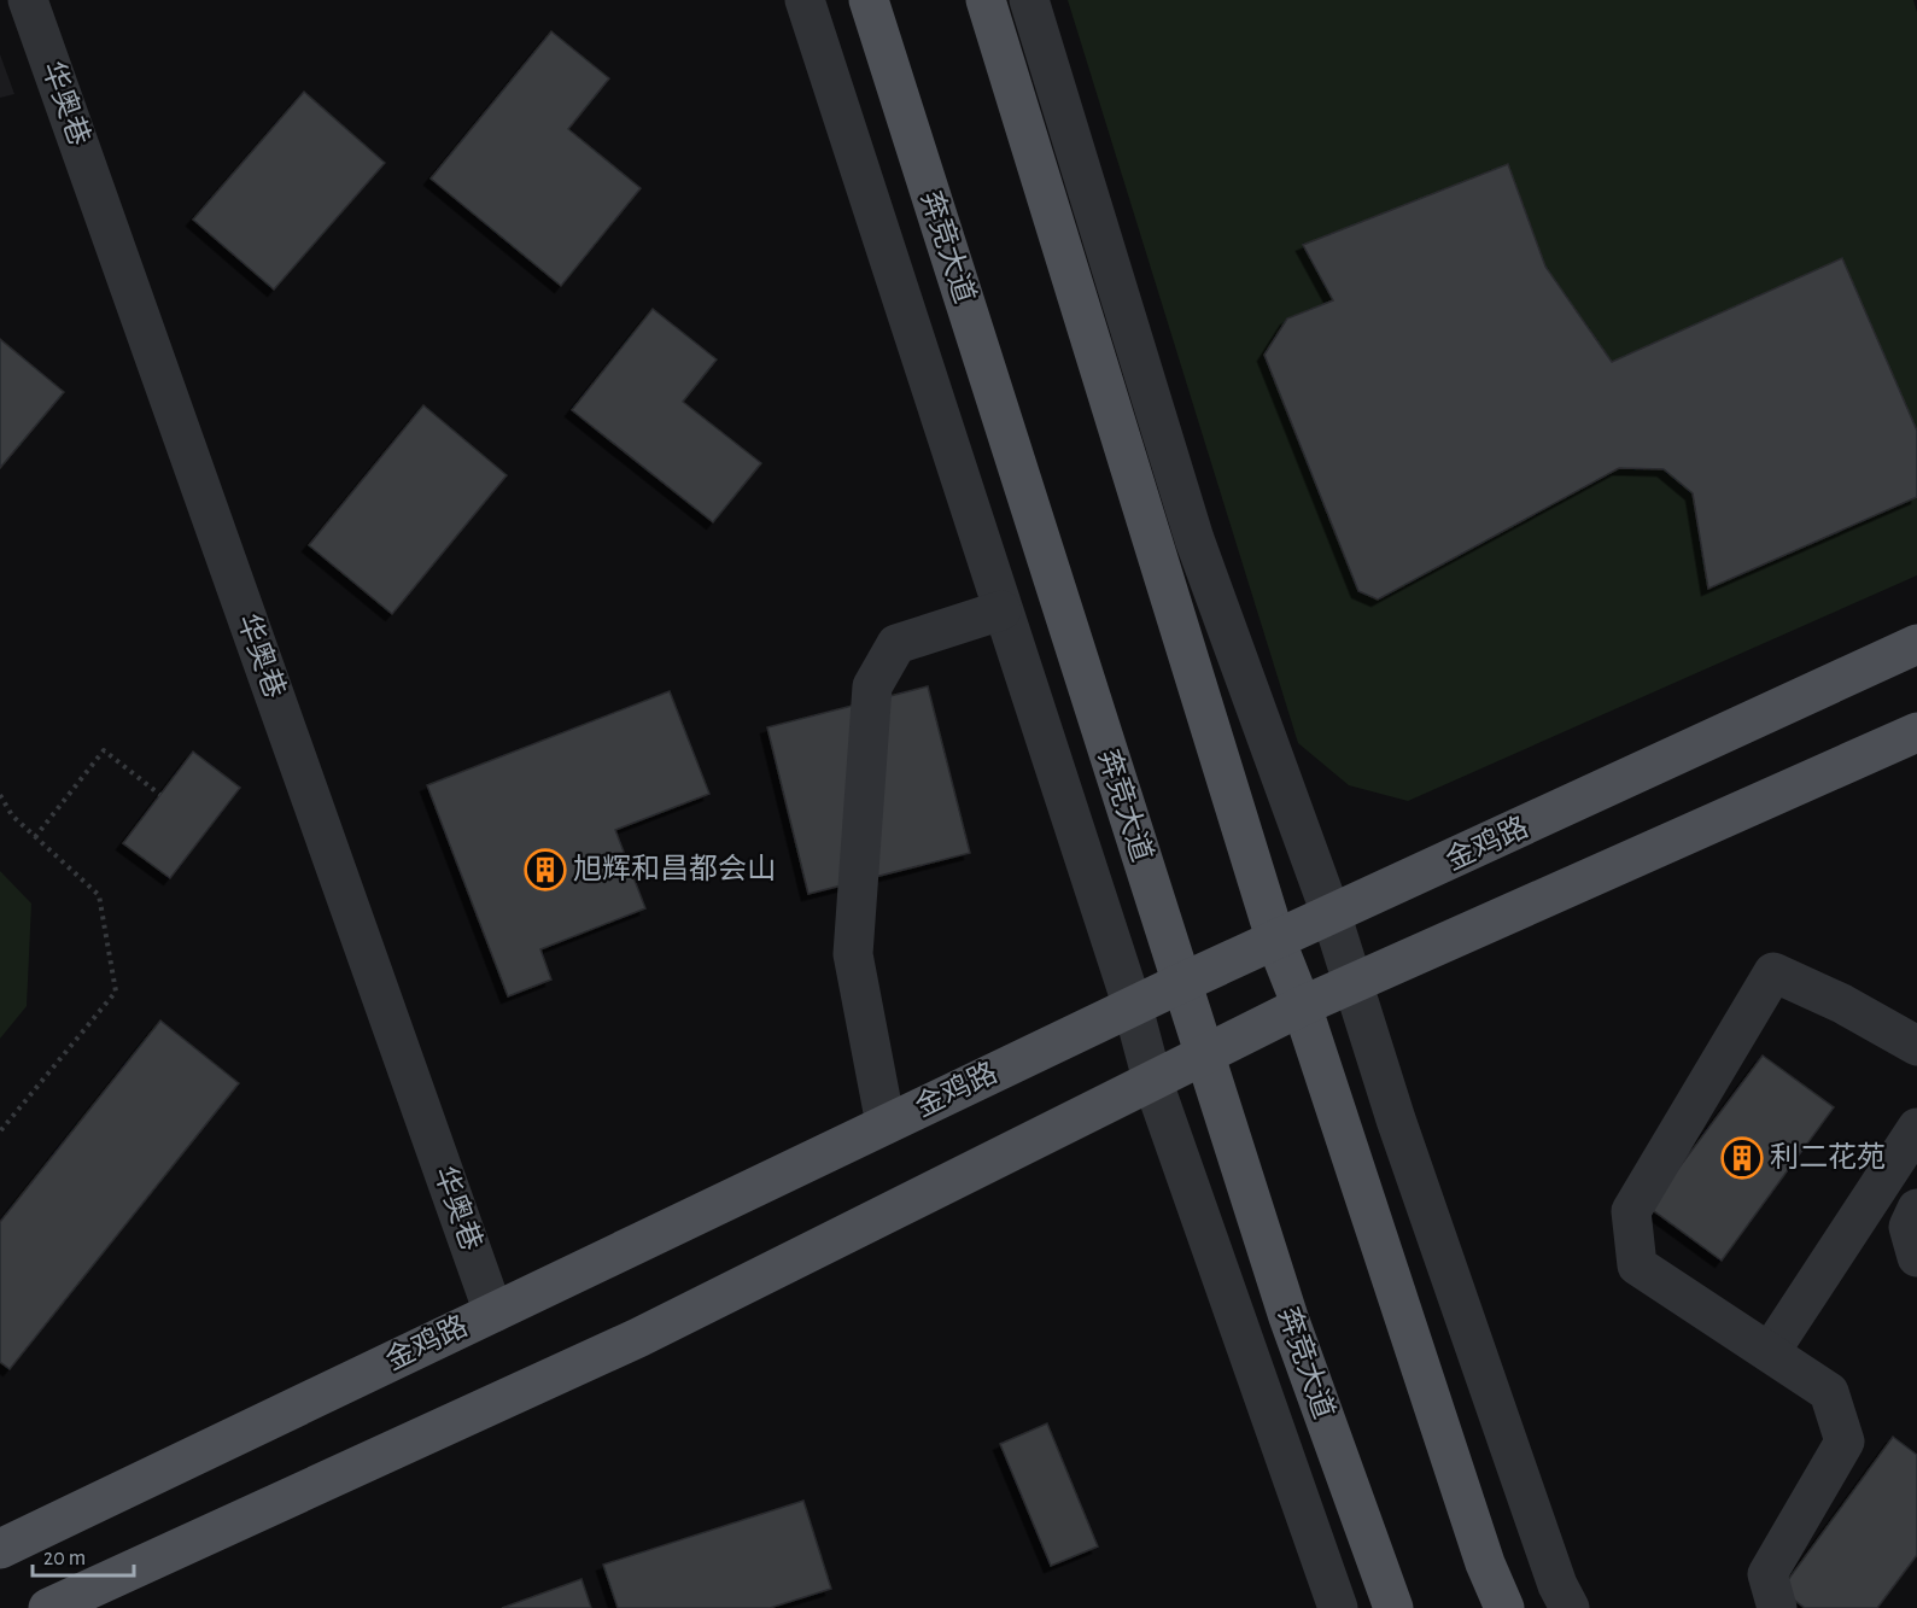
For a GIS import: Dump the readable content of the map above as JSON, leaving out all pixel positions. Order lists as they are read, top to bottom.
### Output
{
  "streets": {
    "main road": ["奔竞大道", "金鸡路"],
    "street": ["华奥巷"]
  },
  "crossings": [
    ["华奥巷", "金鸡路"],
    ["奔竞大道", "金鸡路"]
  ],
  "places": {
    "building": ["旭辉和昌都会山", "利二花苑"]
  },
  "scale_bar": "20 m"
}
